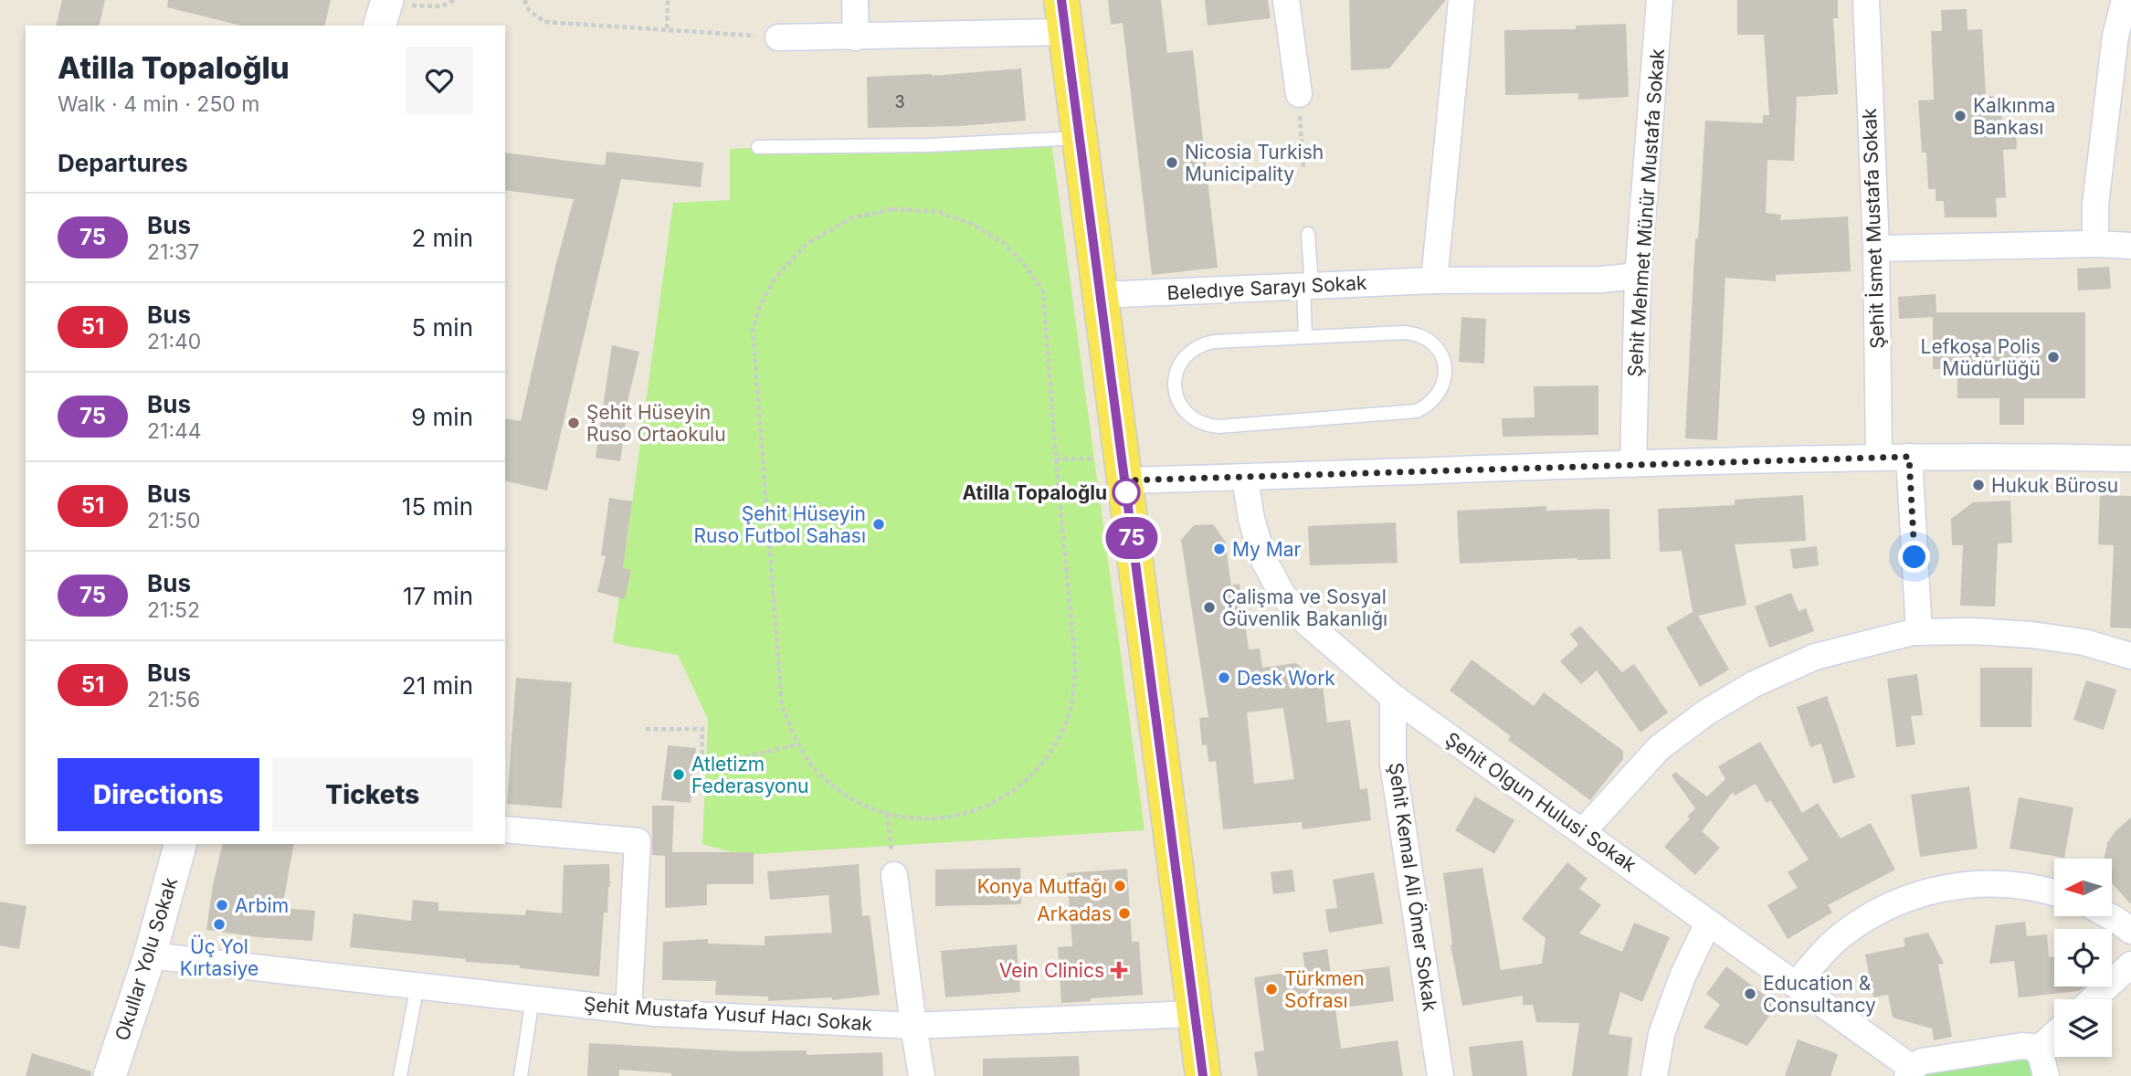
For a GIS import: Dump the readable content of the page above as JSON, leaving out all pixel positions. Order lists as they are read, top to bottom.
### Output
{
  "streets": {
    "street": [
      "Şehit Mehmet Münür Mustafa Sokak",
      "Şehit İsmet Mustafa Sokak",
      "Beledıye Sarayı Sokak",
      "Şehit Olgun Hulusi Sokak",
      "Şehit Kemal Ali Ömer Sokak",
      "Okullar Yolu Sokak",
      "Şehit Mustafa Yusuf Hacı Sokak"
    ]
  },
  "crossings": [
    ["Şehit Mehmet Münür Mustafa Sokak", "Beledıye Sarayı Sokak"],
    ["Şehit Olgun Hulusi Sokak", "Şehit Kemal Ali Ömer Sokak"],
    ["Okullar Yolu Sokak", "Şehit Mustafa Yusuf Hacı Sokak"]
  ],
  "places": {
    "other": [
      "Kalkınma Bankası",
      "Nicosia Turkish Municipality",
      "Lefkoşa Polis Müdürlüğü",
      "Şehit Hüseyin Ruso Ortaokulu",
      "Hukuk Bürosu",
      "Atilla Topaloğlu",
      "Şehit Hüseyin Ruso Futbol Sahası",
      "My Mar",
      "Çalişma ve Sosyal Güvenlik Bakanlığı",
      "Desk Work",
      "Atletizm Federasyonu",
      "Konya Mutfağı",
      "Arbim",
      "Arkadas",
      "Üç Yol Kırtasiye",
      "Türkmen Sofrası",
      "Education & Consultancy"
    ],
    "health": ["Vein Clinics"]
  },
  "lines": ["bus line 75"],
  "house_numbers": ["3"],
  "north": "left",
  "page": {
    "on_map": "75",
    "heading": [
      ["Atilla Topaloğlu", "Walk · 4 min · 250 m"],
      "Departures"
    ],
    "list": [
      {
        "mark": "75",
        "name": "Bus",
        "note": "21:37",
        "value": "2 min"
      },
      {
        "mark": "51",
        "name": "Bus",
        "note": "21:40",
        "value": "5 min"
      },
      {
        "mark": "75",
        "name": "Bus",
        "note": "21:44",
        "value": "9 min"
      },
      {
        "mark": "51",
        "name": "Bus",
        "note": "21:50",
        "value": "15 min"
      },
      {
        "mark": "75",
        "name": "Bus",
        "note": "21:52",
        "value": "17 min"
      },
      {
        "mark": "51",
        "name": "Bus",
        "note": "21:56",
        "value": "21 min"
      }
    ],
    "buttons": ["Directions", "Tickets"]
  }
}
